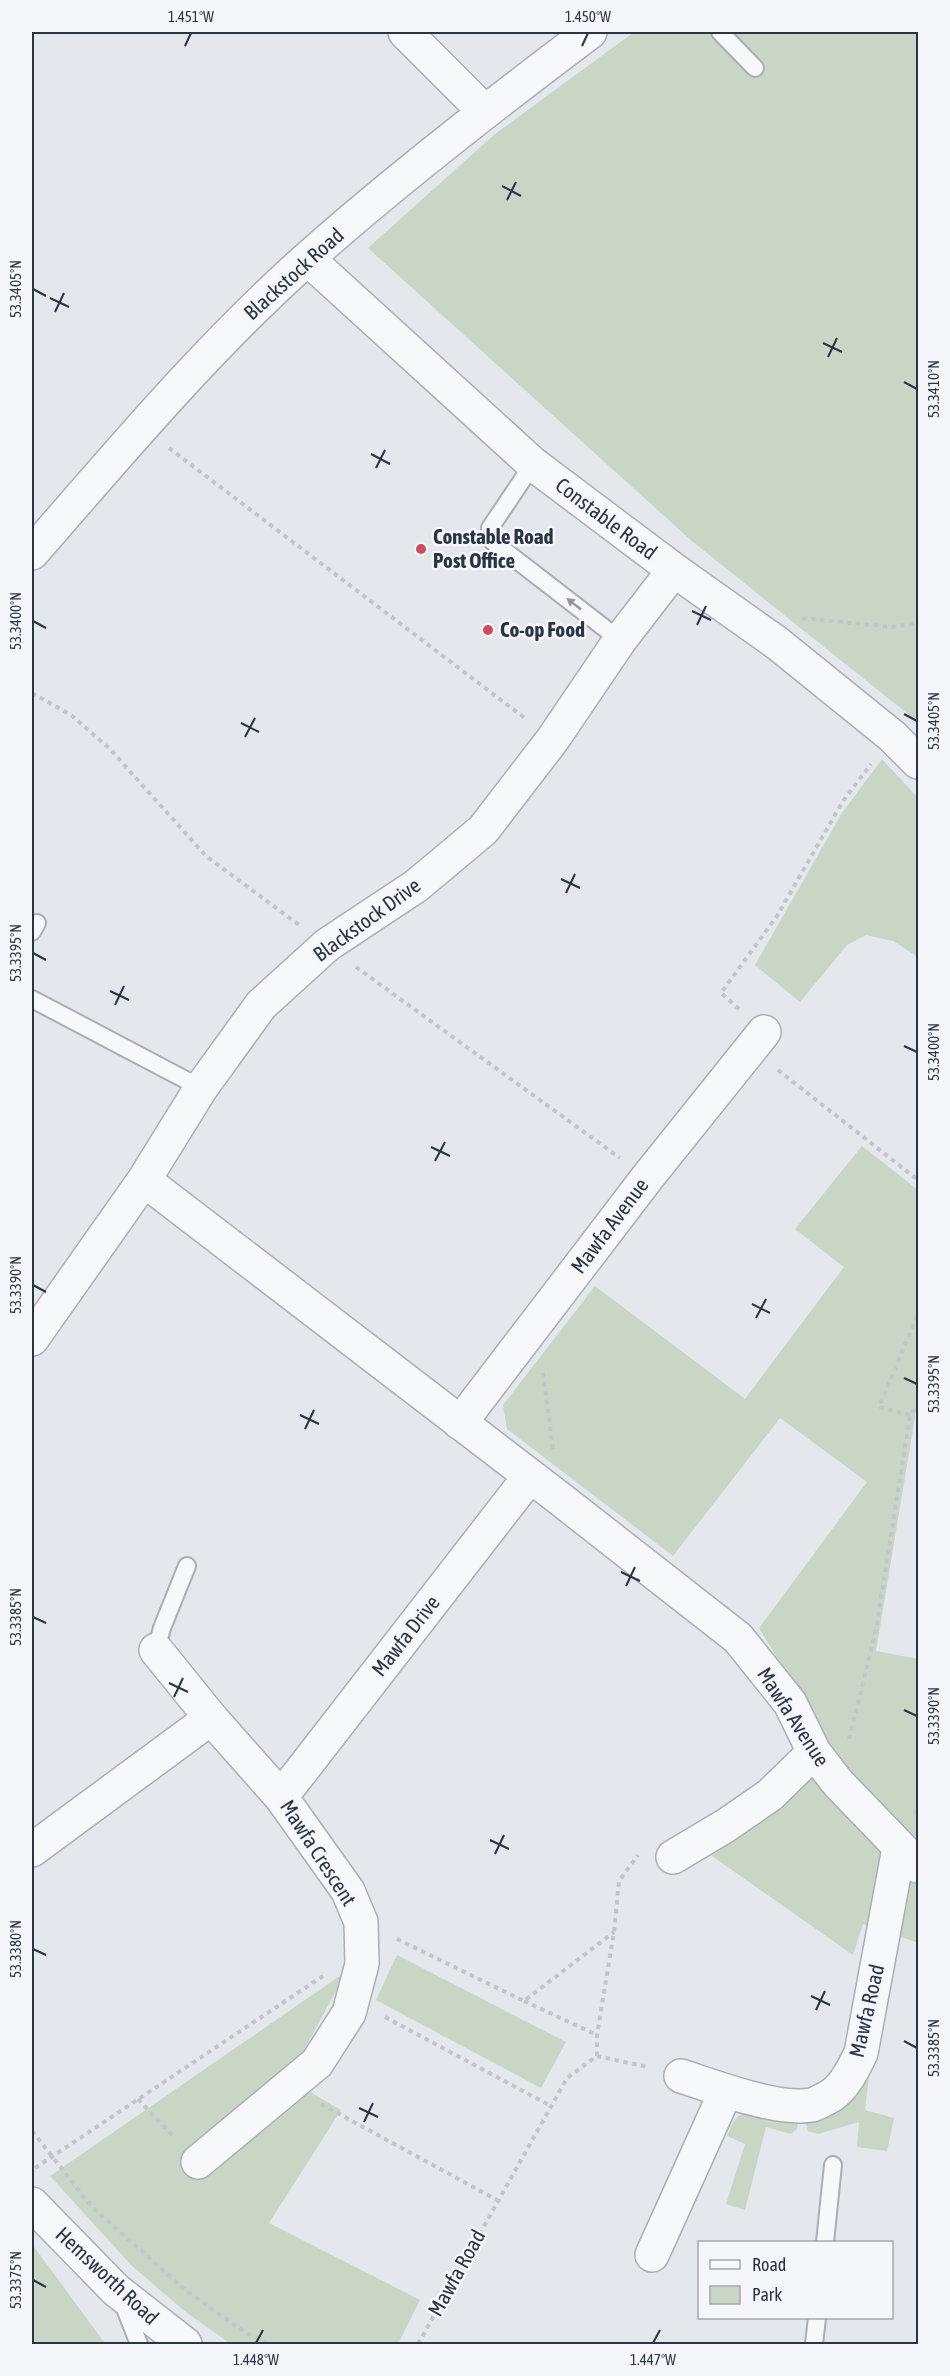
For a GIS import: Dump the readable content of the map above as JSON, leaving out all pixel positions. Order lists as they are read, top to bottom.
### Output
{
  "streets": {
    "street": [
      "Blackstock Road",
      "Constable Road",
      "Blackstock Drive",
      "Mawfa Avenue",
      "Mawfa Drive",
      "Mawfa Crescent",
      "Mawfa Road",
      "Hemsworth Road"
    ]
  },
  "crossings": [
    ["Blackstock Road", "Constable Road"],
    ["Constable Road", "Blackstock Drive"],
    ["Blackstock Drive", "Mawfa Avenue"],
    ["Mawfa Avenue", "Mawfa Drive"],
    ["Mawfa Avenue", "Mawfa Road"],
    ["Mawfa Drive", "Mawfa Crescent"]
  ],
  "places": ["Constable Road Post Office", "Co-op Food"],
  "legend": ["Road", "Park"],
  "coordinates": [
    "1.451°W",
    "1.450°W",
    "53.3405°N",
    "53.3410°N",
    "53.3400°N",
    "53.3395°N",
    "53.3390°N",
    "53.3385°N",
    "53.3380°N",
    "53.3375°N",
    "1.448°W",
    "1.447°W"
  ]
}
